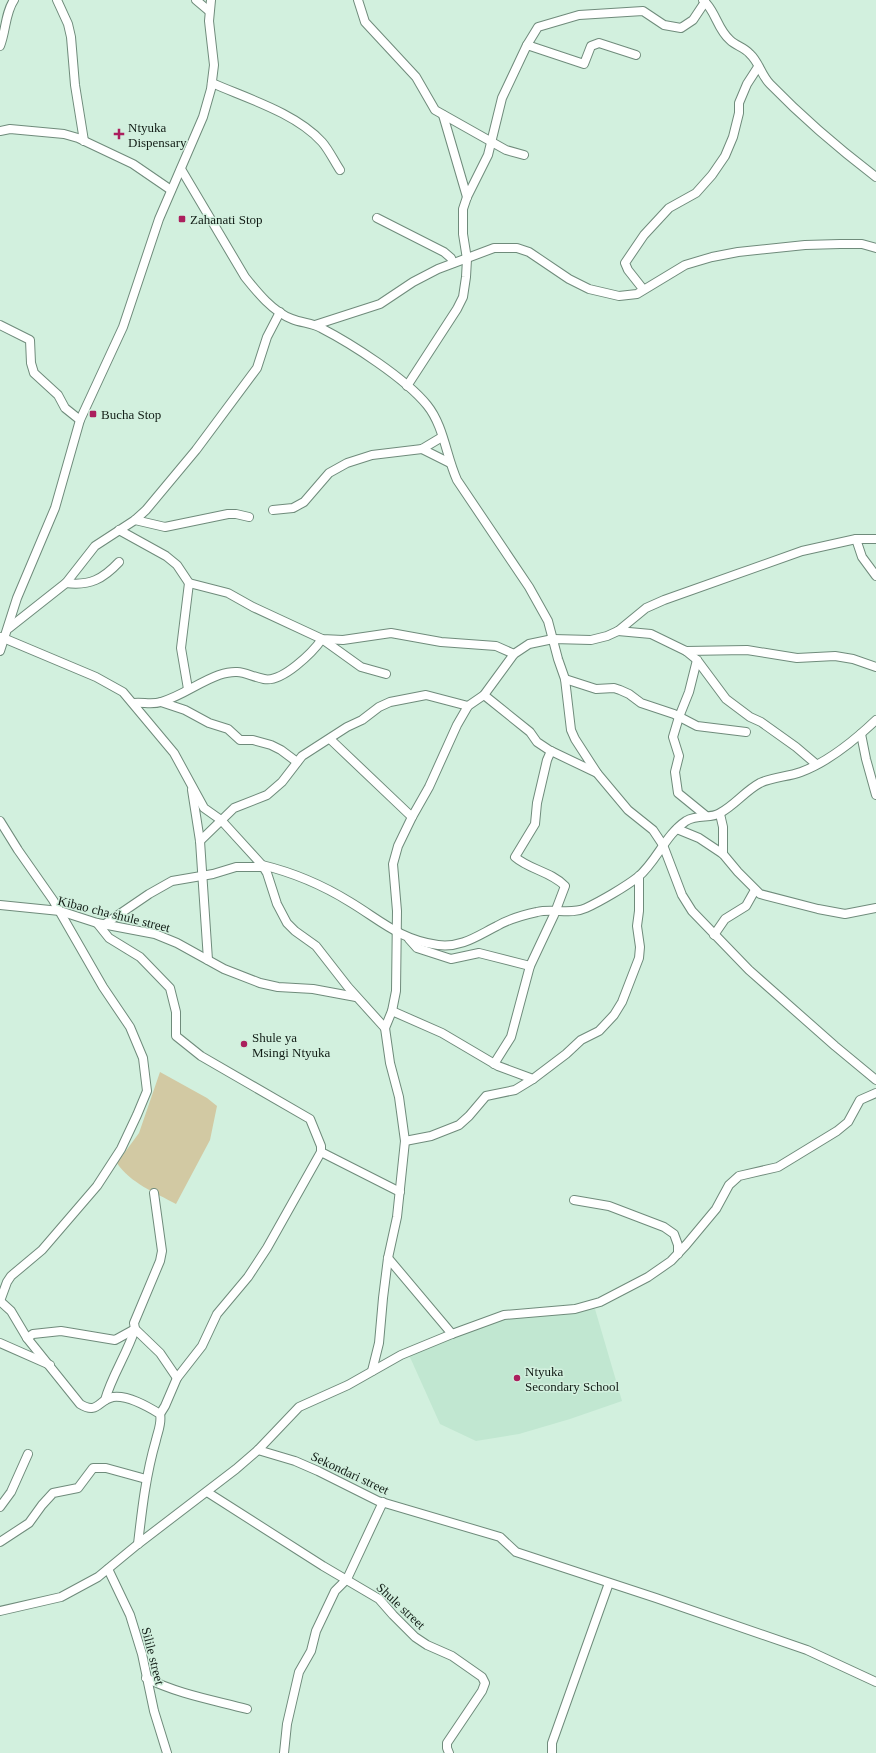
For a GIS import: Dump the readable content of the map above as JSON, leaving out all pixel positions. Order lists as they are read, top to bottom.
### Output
{
  "streets": {
    "street": [
      "Kibao cha shule street",
      "Sekondari street",
      "Shule street",
      "Silile street"
    ]
  },
  "places": {
    "health": ["Ntyuka Dispensary"],
    "transit": ["Zahanati Stop", "Bucha Stop"],
    "other": ["Shule ya Msingi Ntyuka", "Ntyuka Secondary School"]
  }
}
